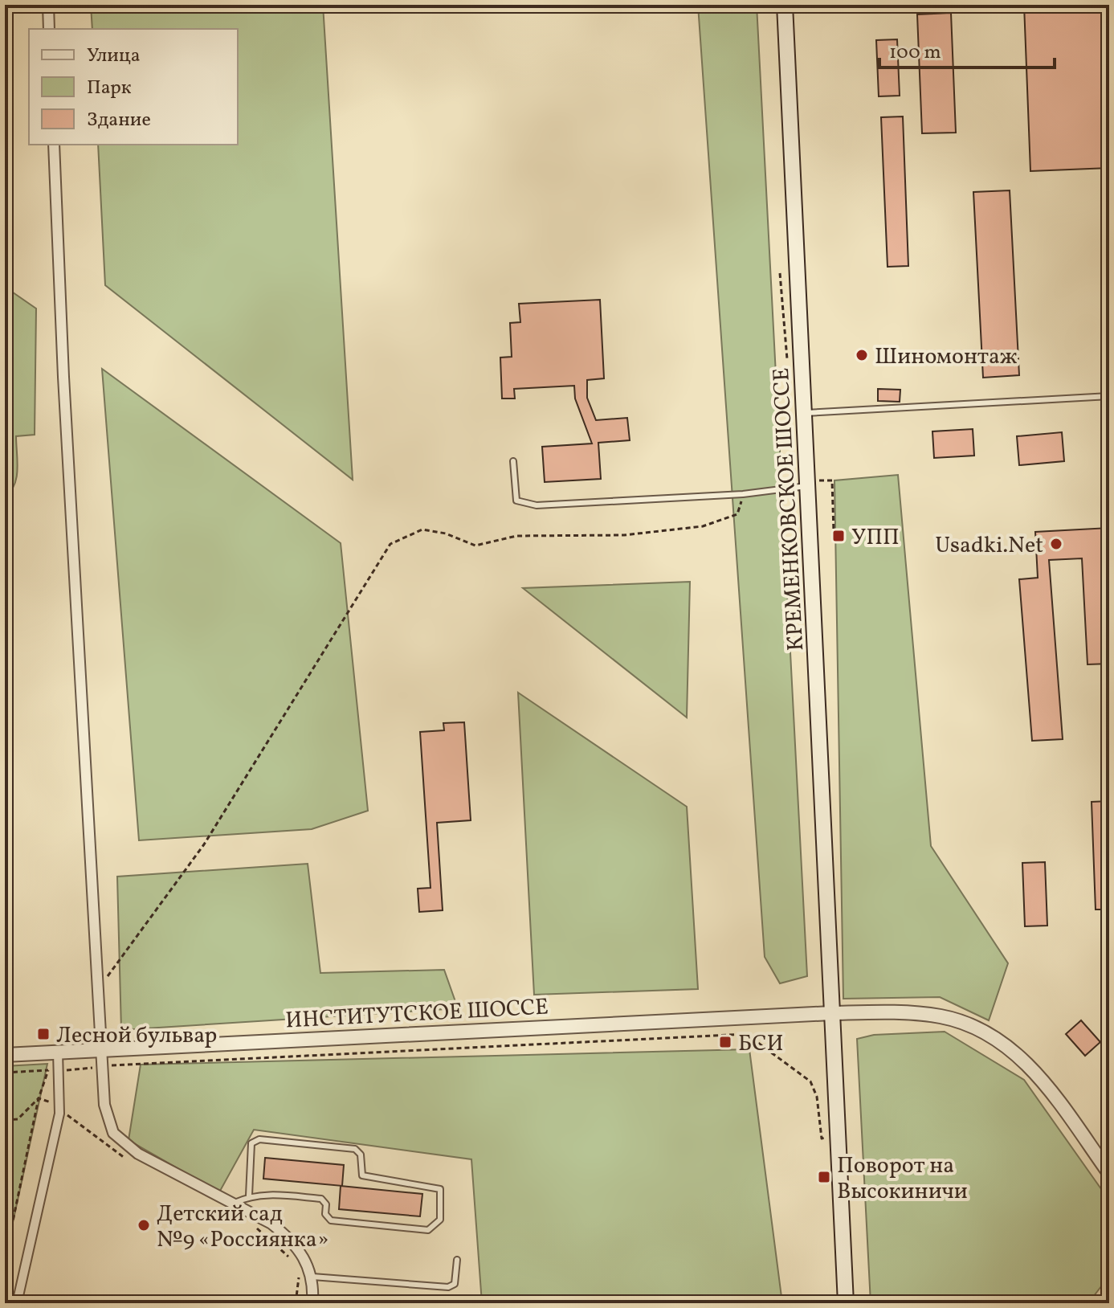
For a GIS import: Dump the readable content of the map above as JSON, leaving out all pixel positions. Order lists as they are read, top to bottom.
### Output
{
  "streets": {
    "main road": ["КРЕМЕНКОВСКОЕ ШОССЕ"],
    "street": ["ИНСТИТУТСКОЕ ШОССЕ"]
  },
  "crossings": [
    ["КРЕМЕНКОВСКОЕ ШОССЕ", "ИНСТИТУТСКОЕ ШОССЕ"]
  ],
  "places": {
    "other": ["Шиномонтаж", "Usadki.Net", "Детcкий сад №9 «Россиянка»"],
    "transit": [
      "УПП",
      "Лесной бульвар",
      "БСИ",
      "Поворот на Высокиничи"
    ]
  },
  "legend": ["Улица", "Парк", "Здание"],
  "scale_bar": "100 m"
}
